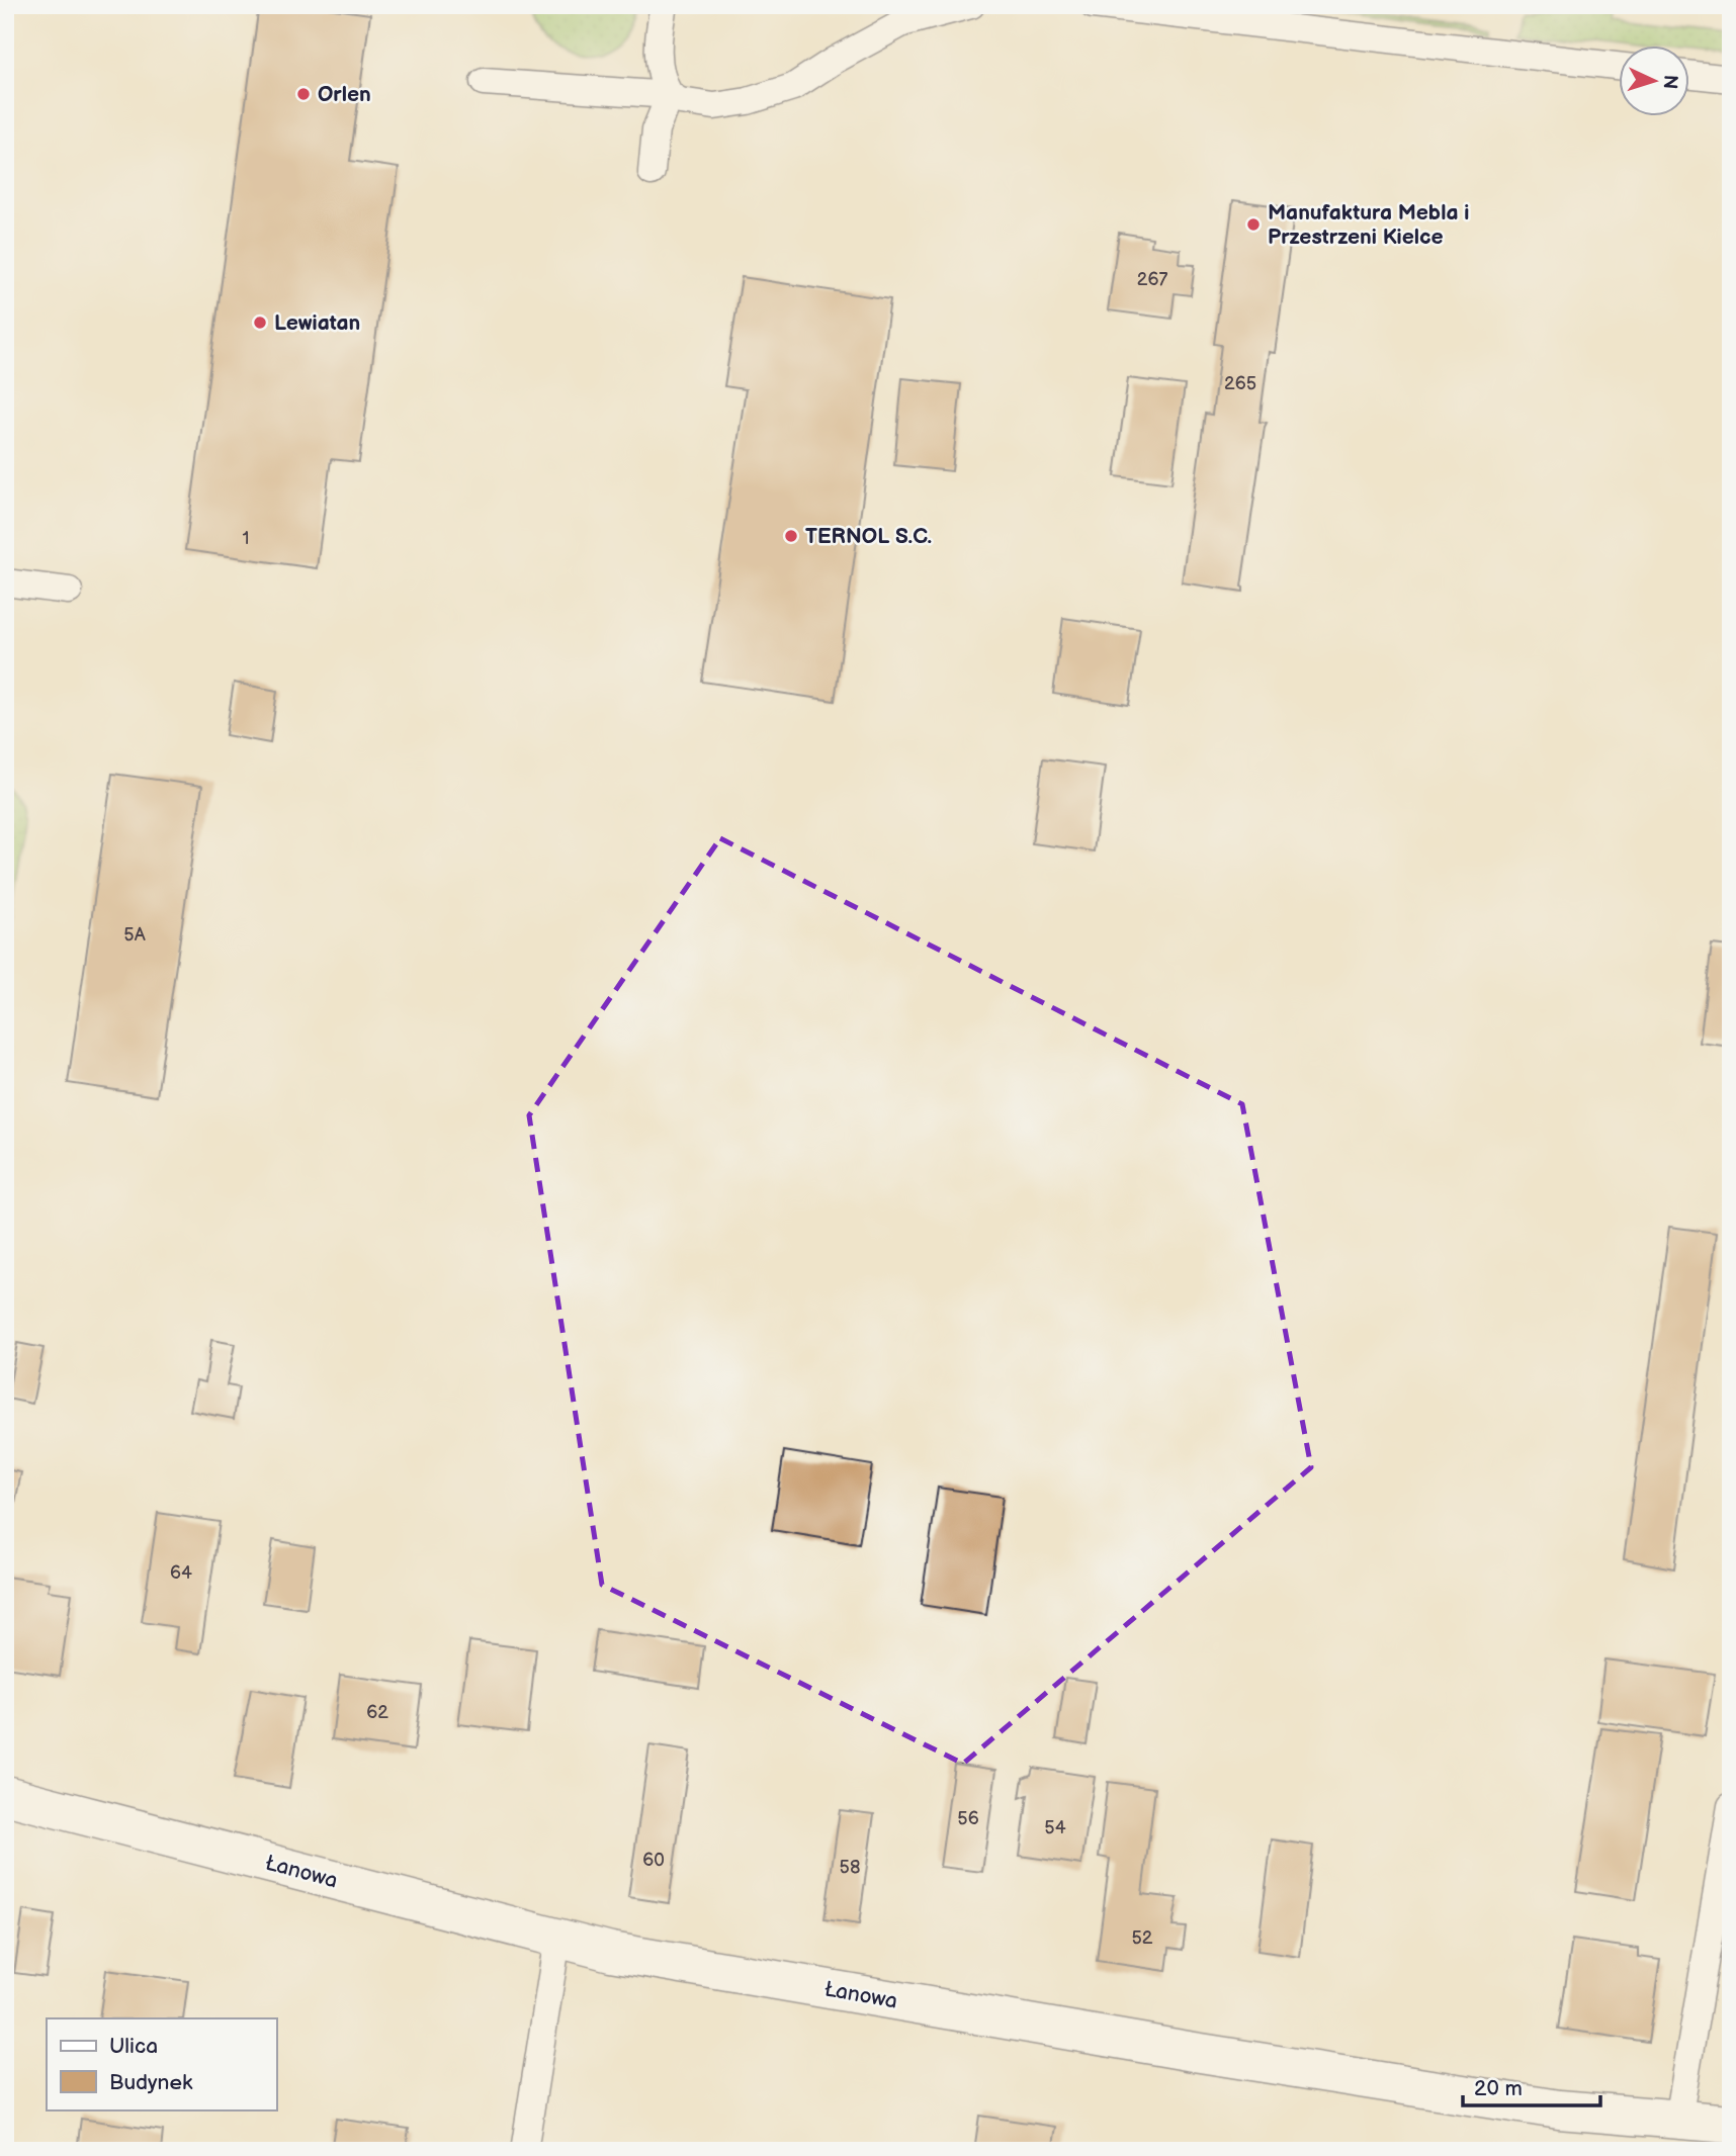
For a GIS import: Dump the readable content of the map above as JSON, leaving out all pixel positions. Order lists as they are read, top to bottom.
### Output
{
  "streets": {
    "street": ["Łanowa"]
  },
  "places": [
    "Orlen",
    "Manufaktura Mebla i Przestrzeni Kielce",
    "Lewiatan",
    "TERNOL S.C."
  ],
  "house_numbers": [
    "267",
    "265",
    "1",
    "5A",
    "64",
    "62",
    "56",
    "54",
    "60",
    "58",
    "52"
  ],
  "legend": ["Ulica", "Budynek"],
  "scale_bar": "20 m",
  "north": "right"
}
